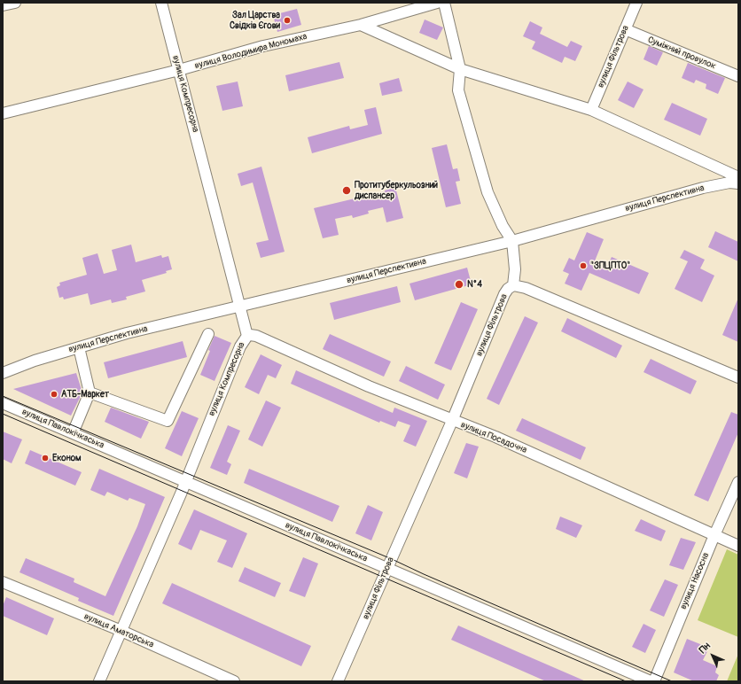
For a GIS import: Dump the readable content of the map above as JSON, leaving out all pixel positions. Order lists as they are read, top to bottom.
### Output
{
  "streets": {
    "street": [
      "вулиця Володимира Мономаха",
      "Суміжний провулок",
      "вулиця Фільтрова",
      "вулиця Компресорна",
      "вулиця Перспективна",
      "вулиця Павлокічкаська",
      "вулиця Посадочна",
      "вулиця Насосна",
      "вулиця Аматорська"
    ]
  },
  "crossings": [
    ["вулиця Володимира Мономаха", "вулиця Компресорна"],
    ["Суміжний провулок", "вулиця Фільтрова"],
    ["вулиця Фільтрова", "вулиця Перспективна"],
    ["вулиця Фільтрова", "вулиця Павлокічкаська"],
    ["вулиця Фільтрова", "вулиця Посадочна"],
    ["вулиця Компресорна", "вулиця Перспективна"],
    ["вулиця Компресорна", "вулиця Павлокічкаська"],
    ["вулиця Компресорна", "вулиця Посадочна"],
    ["вулиця Компресорна", "вулиця Аматорська"],
    ["вулиця Посадочна", "вулиця Насосна"]
  ],
  "places": [
    "Зал Царства Свідків Єгови",
    "Протитуберкульозний диспансер",
    "\"ЗПЦПТО\"",
    "N°4",
    "АТБ-Маркет",
    "Економ"
  ],
  "north": "top left"
}
